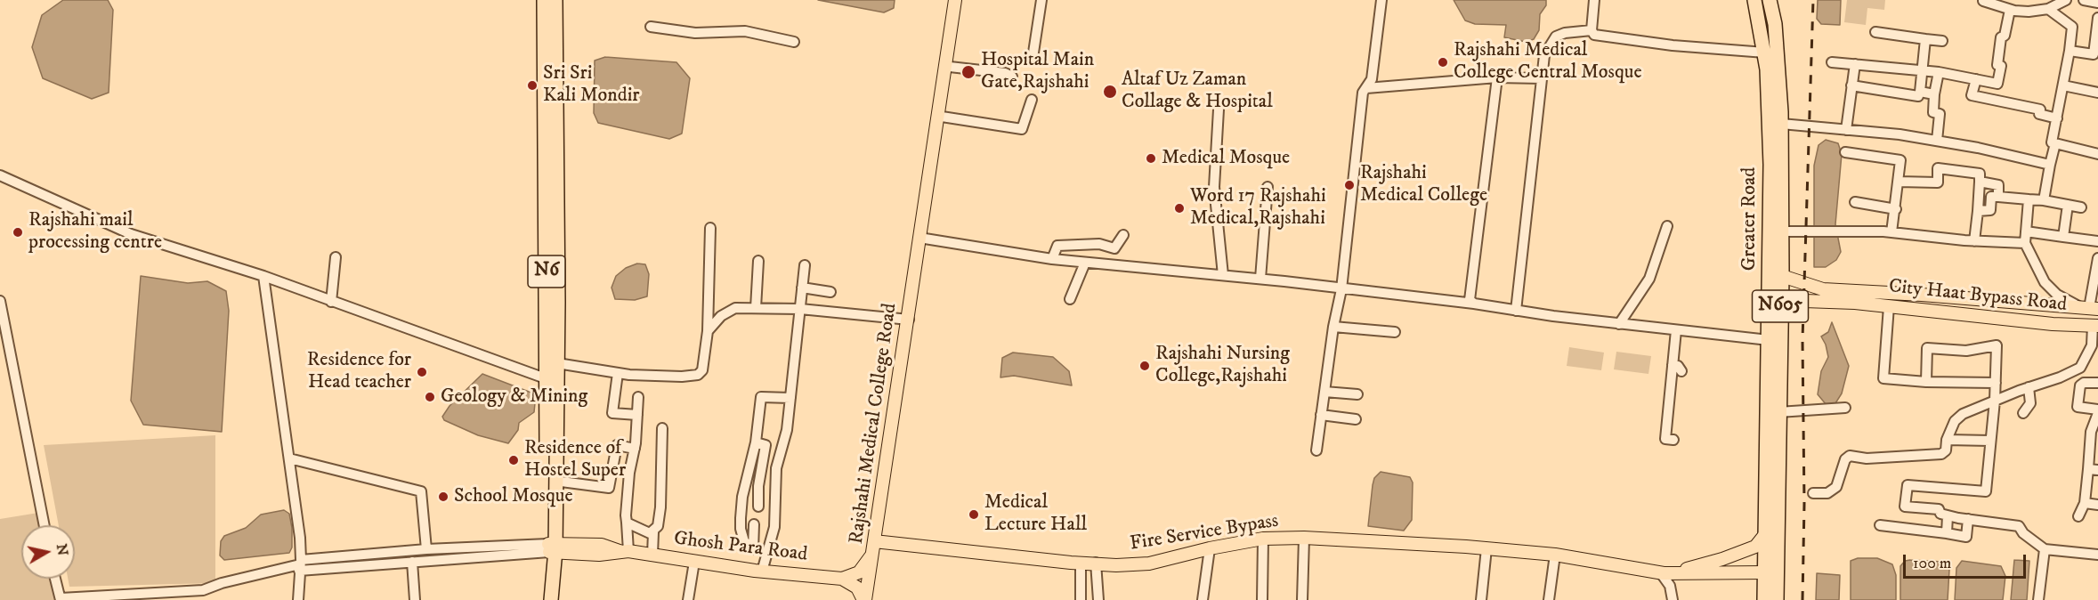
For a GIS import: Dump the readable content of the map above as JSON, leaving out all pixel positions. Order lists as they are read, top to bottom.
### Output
{
  "streets": {
    "highway": ["Greater Road", "N6", "N605"],
    "main road": [
      "City Haat Bypass Road",
      "Rajshahi Medical College Road",
      "Fire Service Bypass",
      "Ghosh Para Road"
    ]
  },
  "crossings": [
    ["Greater Road", "City Haat Bypass Road"],
    ["Greater Road", "Fire Service Bypass"],
    ["N6", "Ghosh Para Road"],
    ["Rajshahi Medical College Road", "Fire Service Bypass"],
    ["Rajshahi Medical College Road", "Ghosh Para Road"],
    ["Fire Service Bypass", "Ghosh Para Road"]
  ],
  "places": [
    "Rajshahi Medical College Central Mosque",
    "Hospital Main Gate,Rajshahi",
    "Sri Sri Kali Mondir",
    "Altaf Uz Zaman Collage & Hospital",
    "Medical Mosque",
    "Rajshahi Medical College",
    "Word 17 Rajshahi Medical,Rajshahi",
    "Rajshahi mail processing centre",
    "Rajshahi Nursing College,Rajshahi",
    "Residence for Head teacher",
    "Geology & Mining",
    "Residence of Hostel Super",
    "School Mosque",
    "Medical Lecture Hall"
  ],
  "scale_bar": "100 m",
  "north": "right"
}
